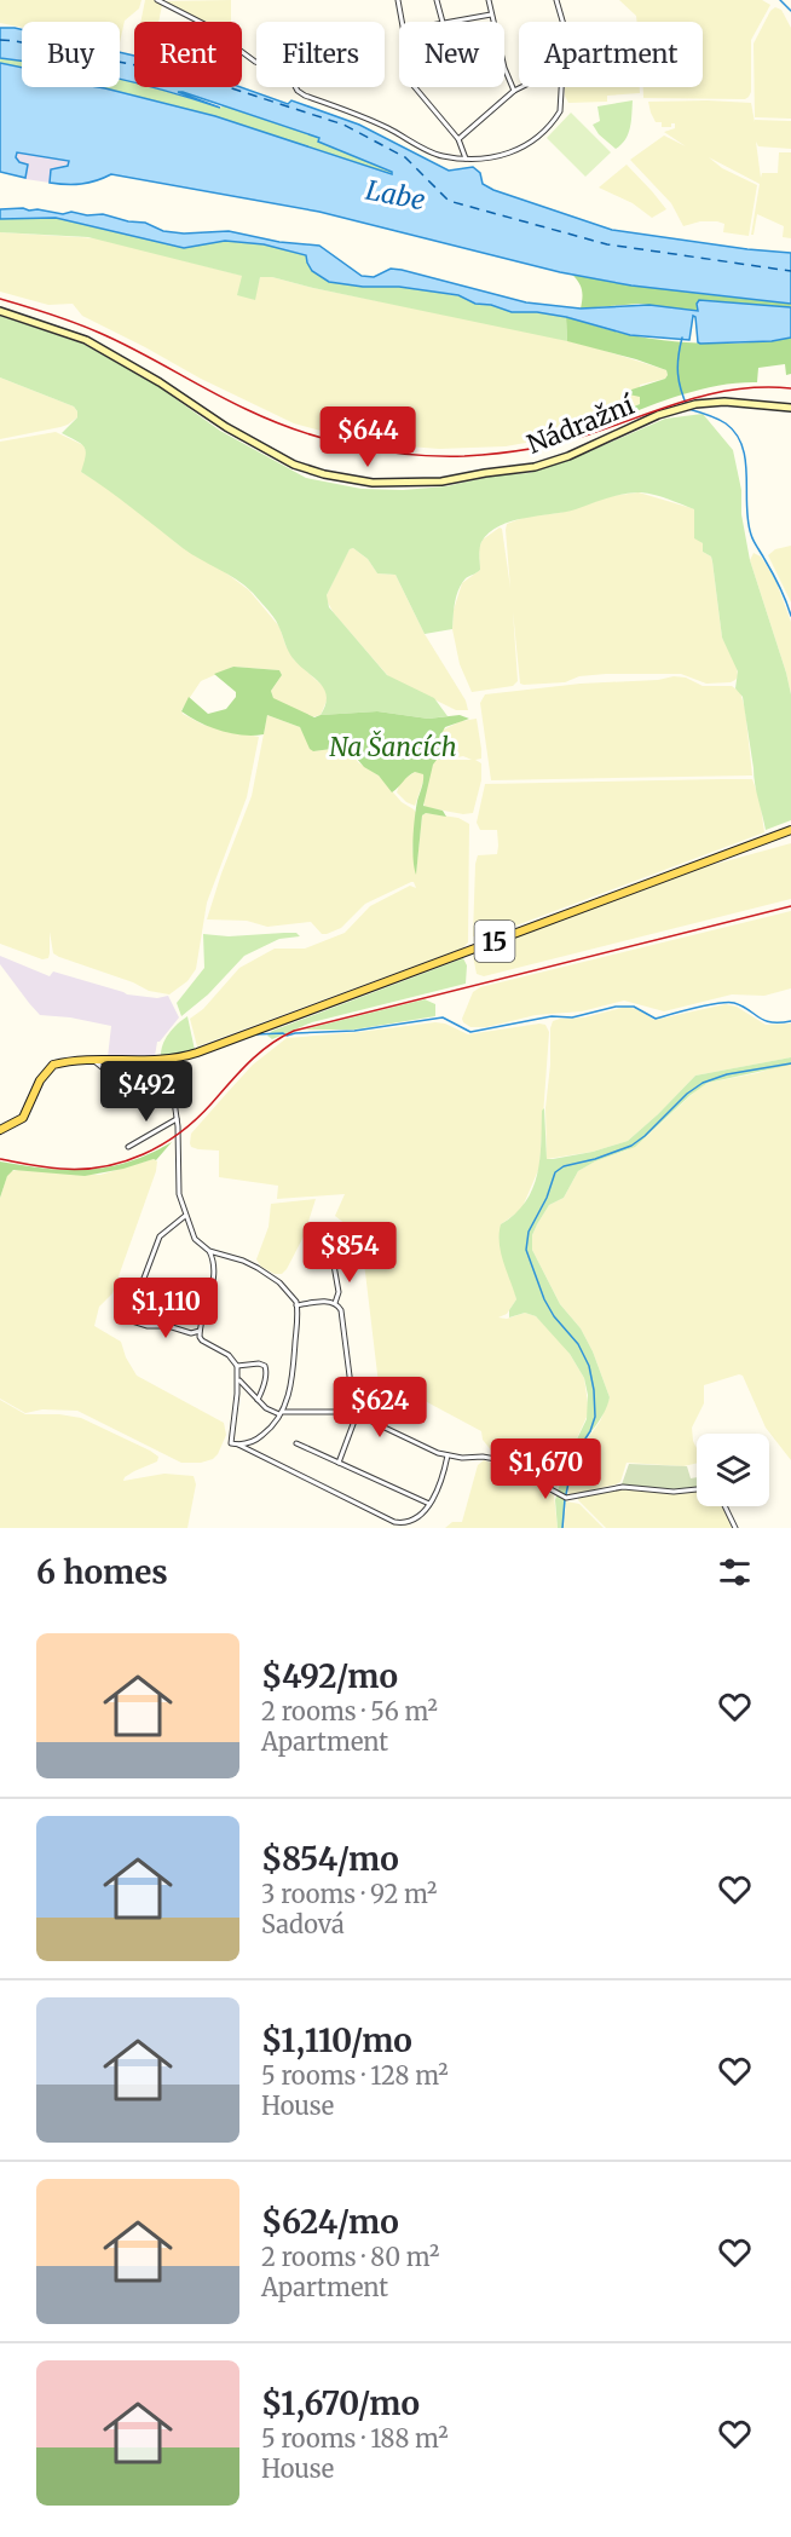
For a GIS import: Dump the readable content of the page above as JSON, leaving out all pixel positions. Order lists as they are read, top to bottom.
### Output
{
  "streets": {
    "main road": ["Nádražní", "15"]
  },
  "water": ["Labe"],
  "parks": ["Na Šancích"],
  "page": {
    "chip": [
      "Buy",
      "Rent",
      "Filters",
      "New",
      "Apartment"
    ],
    "price": [
      "$644",
      "$492",
      "$854",
      "$1,110",
      "$624",
      "$1,670"
    ],
    "heading": "6 homes",
    "list": [
      {
        "name": "$492/mo",
        "note": "2 rooms · 56 m² · Apartment"
      },
      {
        "name": "$854/mo",
        "note": "3 rooms · 92 m² · Sadová"
      },
      {
        "name": "$1,110/mo",
        "note": "5 rooms · 128 m² · House"
      },
      {
        "name": "$624/mo",
        "note": "2 rooms · 80 m² · Apartment"
      },
      {
        "name": "$1,670/mo",
        "note": "5 rooms · 188 m² · House"
      }
    ]
  }
}
